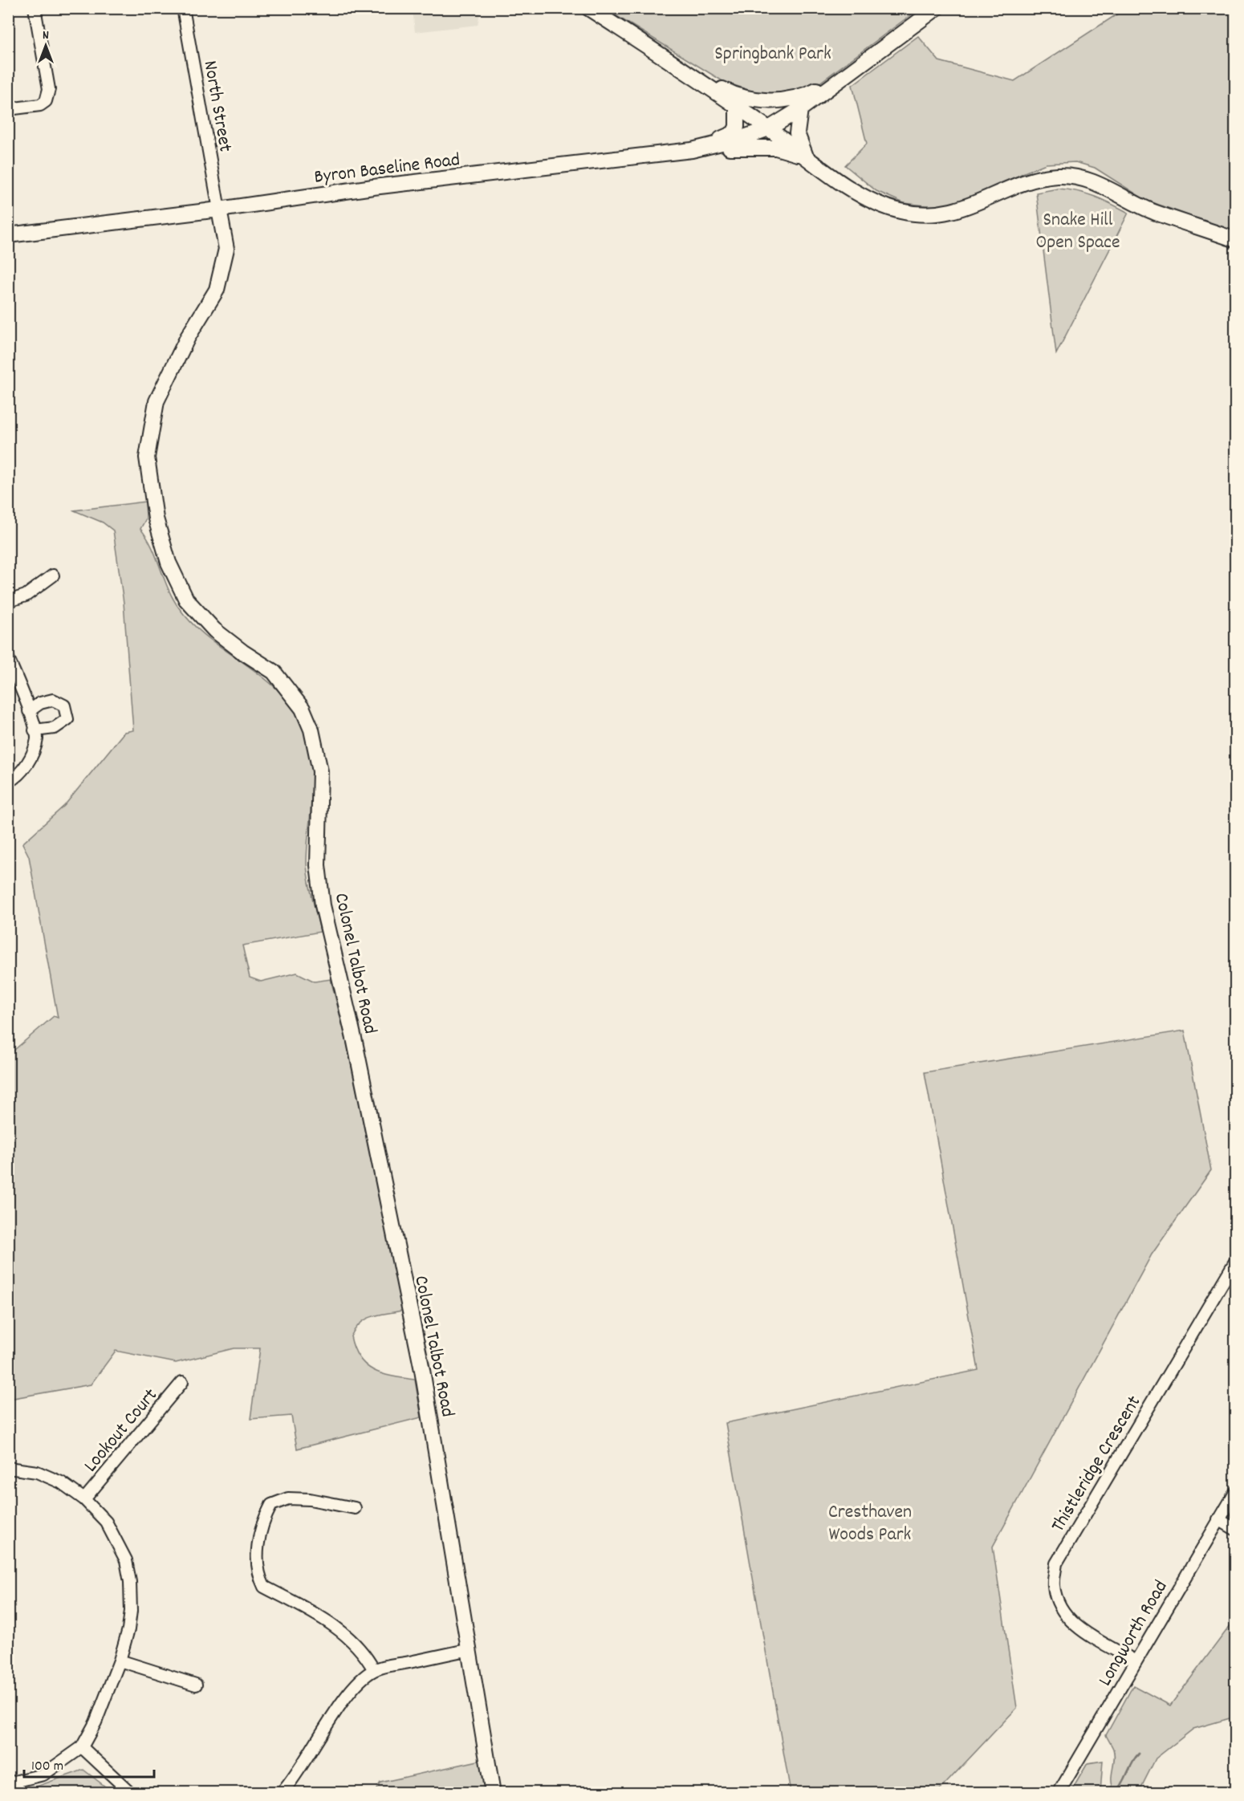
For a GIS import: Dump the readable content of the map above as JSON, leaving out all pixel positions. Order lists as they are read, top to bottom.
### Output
{
  "streets": {
    "main road": ["Byron Baseline Road", "Colonel Talbot Road"],
    "street": [
      "North Street",
      "Lookout Court",
      "Thistleridge Crescent",
      "Longworth Road"
    ]
  },
  "crossings": [
    ["North Street", "Byron Baseline Road"],
    ["North Street", "Colonel Talbot Road"],
    ["Byron Baseline Road", "Colonel Talbot Road"],
    ["Thistleridge Crescent", "Longworth Road"]
  ],
  "parks": ["Springbank Park", "Snake Hill Open Space", "Cresthaven Woods Park"],
  "scale_bar": "100 m",
  "north": "top"
}
